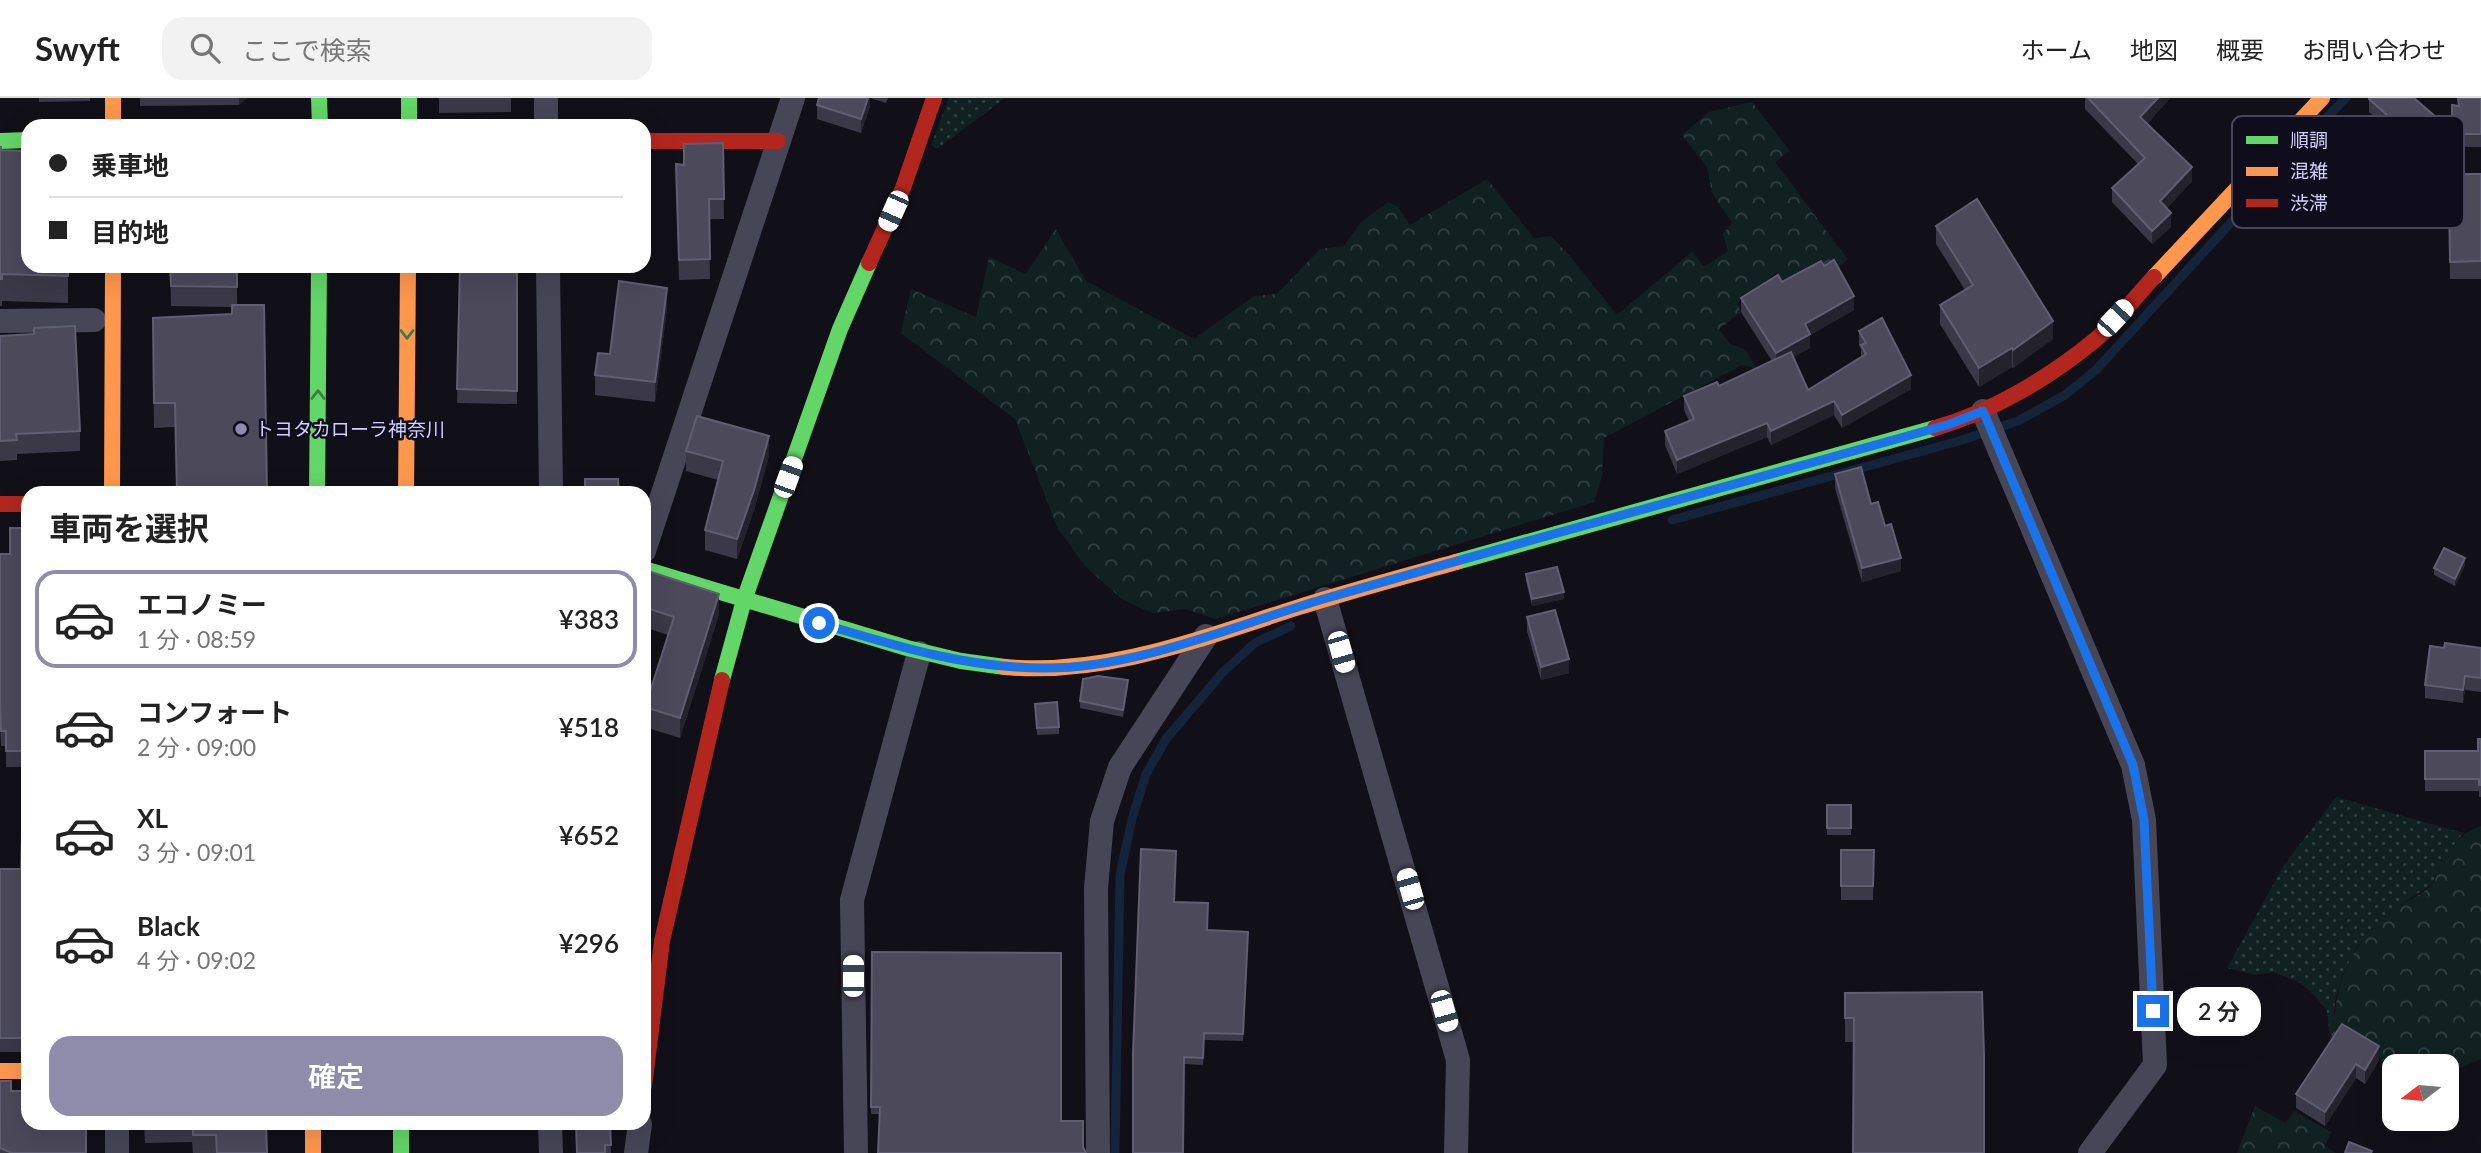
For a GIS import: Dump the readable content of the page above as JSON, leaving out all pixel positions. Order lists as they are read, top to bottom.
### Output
{
  "places": ["トヨタカローラ神奈川"],
  "legend": ["順調", "混雑", "渋滞"],
  "north": "left",
  "page": {
    "header": "Swyft",
    "search": "ここで検索",
    "nav": [
      "ホーム",
      "地図",
      "概要",
      "お問い合わせ"
    ],
    "banner": ["乗車地", "目的地"],
    "heading": "車両を選択",
    "list": [
      {
        "name": "エコノミー",
        "note": "1 分 · 08:59",
        "value": "¥383"
      },
      {
        "name": "コンフォート",
        "note": "2 分 · 09:00",
        "value": "¥518"
      },
      {
        "name": "XL",
        "note": "3 分 · 09:01",
        "value": "¥652"
      },
      {
        "name": "Black",
        "note": "4 分 · 09:02",
        "value": "¥296"
      }
    ],
    "bubble": "2 分",
    "buttons": "確定"
  }
}
